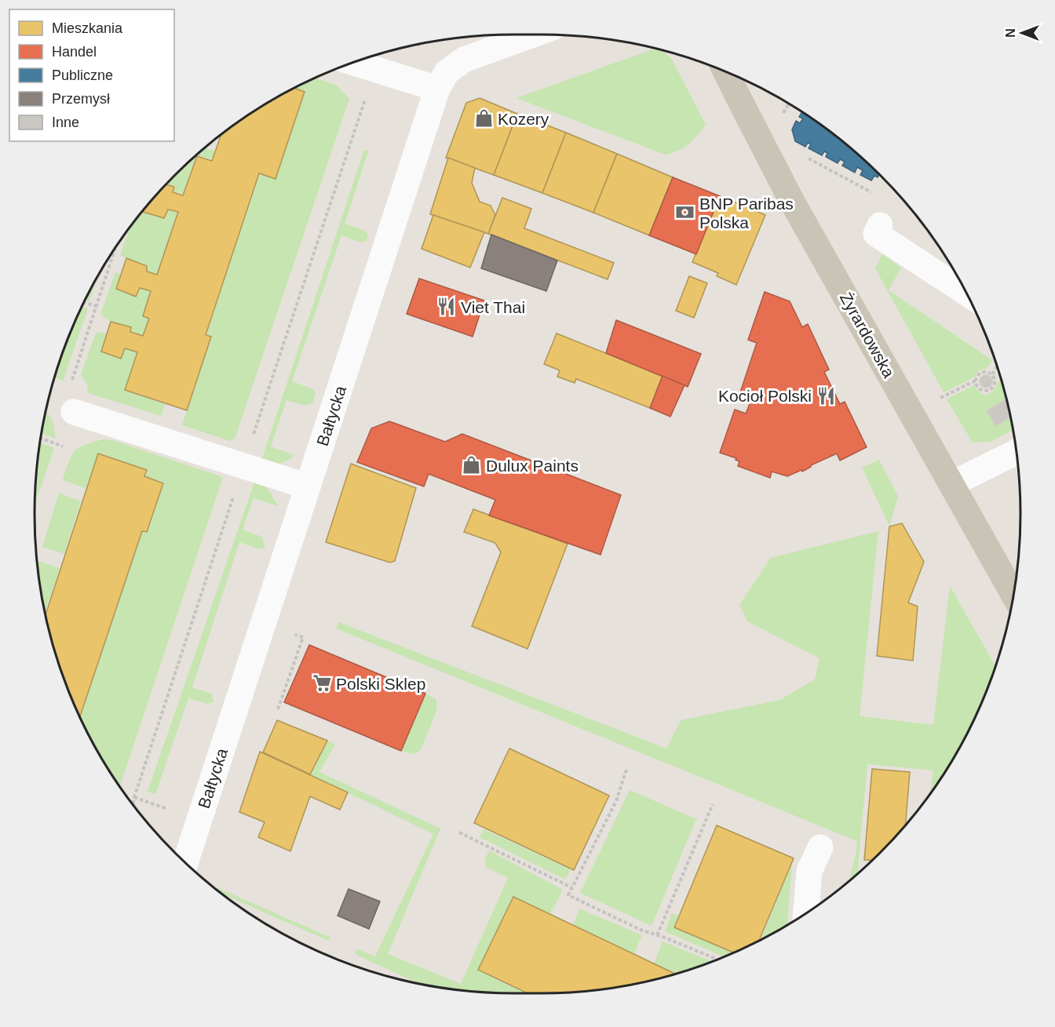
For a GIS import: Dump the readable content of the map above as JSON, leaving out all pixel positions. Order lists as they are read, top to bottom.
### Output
{
  "streets": {
    "main road": ["Żyrardowska"],
    "street": ["Bałtycka"]
  },
  "places": {
    "shop": ["Kozery", "Dulux Paints"],
    "bank": ["BNP Paribas Polska"],
    "restaurant": ["Viet Thai", "Kocioł Polski"],
    "supermarket": ["Polski Sklep"]
  },
  "legend": [
    "Mieszkania",
    "Handel",
    "Publiczne",
    "Przemysł",
    "Inne"
  ],
  "north": "left"
}
